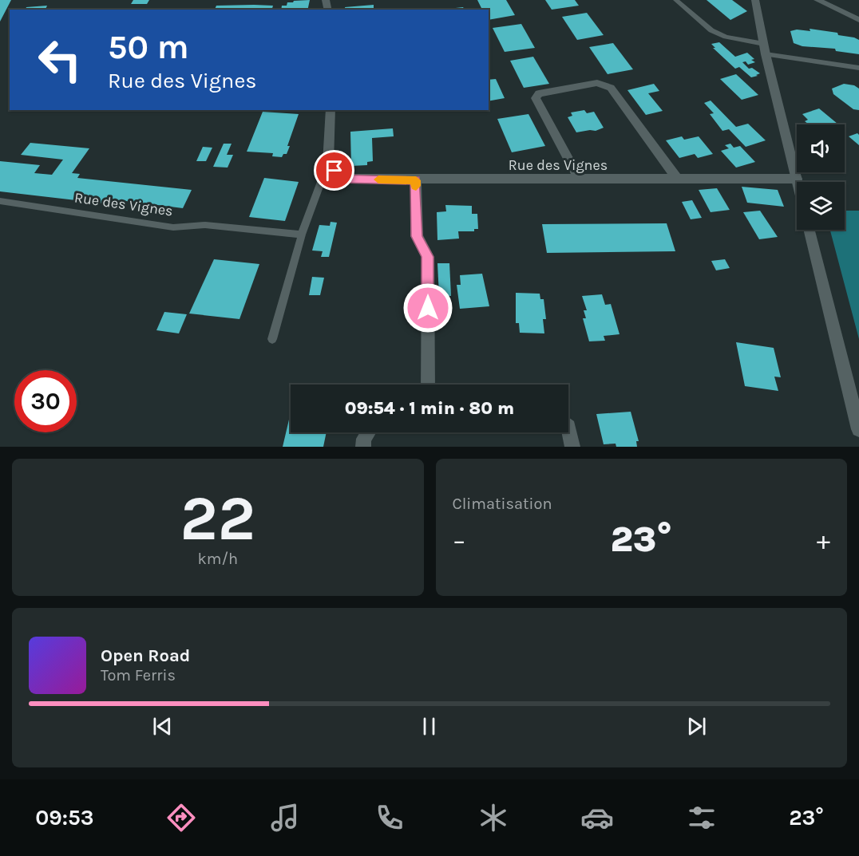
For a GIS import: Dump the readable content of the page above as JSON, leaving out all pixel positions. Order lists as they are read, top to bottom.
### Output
{
  "streets": {
    "street": ["Rue des Vignes"]
  },
  "page": {
    "turn": ["50 m", "Rue des Vignes"],
    "limit": "30",
    "trip": "09:54 · 1 min · 80 m",
    "tile": [
      ["22", "km/h"],
      "Climatisation"
    ],
    "heat": ["−", "23°", "+"],
    "song": ["Open Road", "Tom Ferris"],
    "tabs": ["09:53", "23°"]
  }
}
